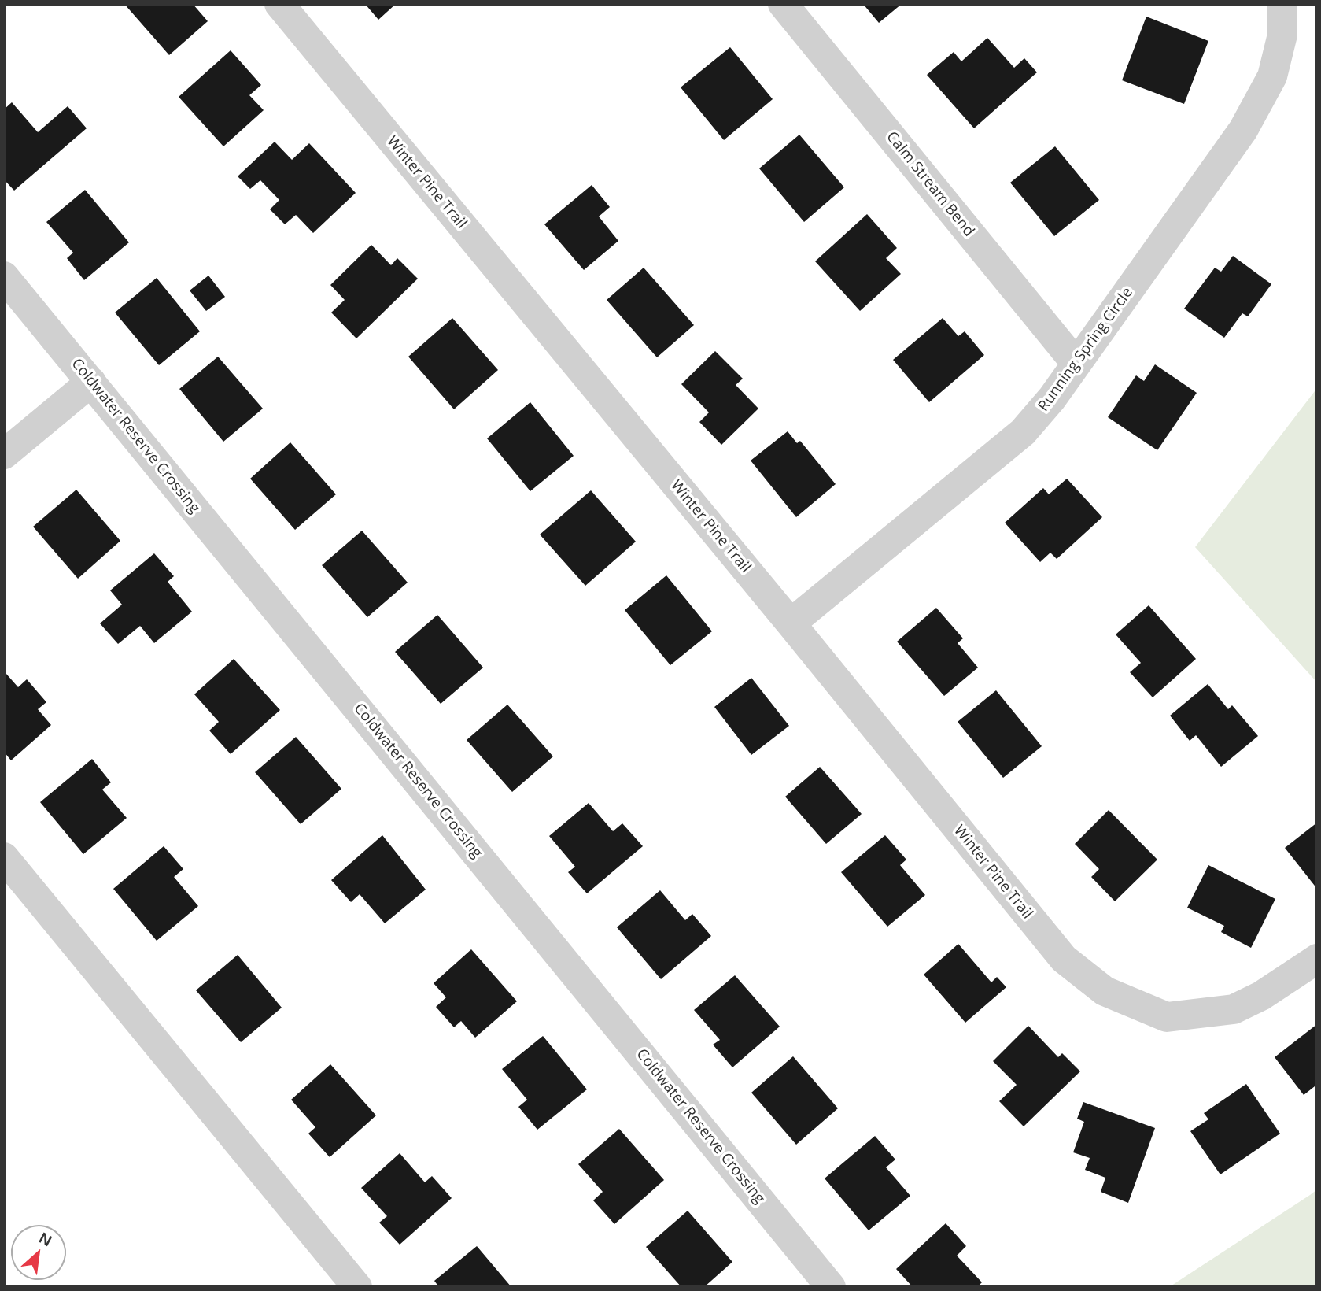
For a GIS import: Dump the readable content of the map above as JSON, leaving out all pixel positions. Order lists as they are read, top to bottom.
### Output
{
  "streets": {
    "street": [
      "Winter Pine Trail",
      "Calm Stream Bend",
      "Running Spring Circle",
      "Coldwater Reserve Crossing"
    ]
  },
  "crossings": [
    ["Winter Pine Trail", "Running Spring Circle"],
    ["Calm Stream Bend", "Running Spring Circle"]
  ],
  "north": "top right"
}
